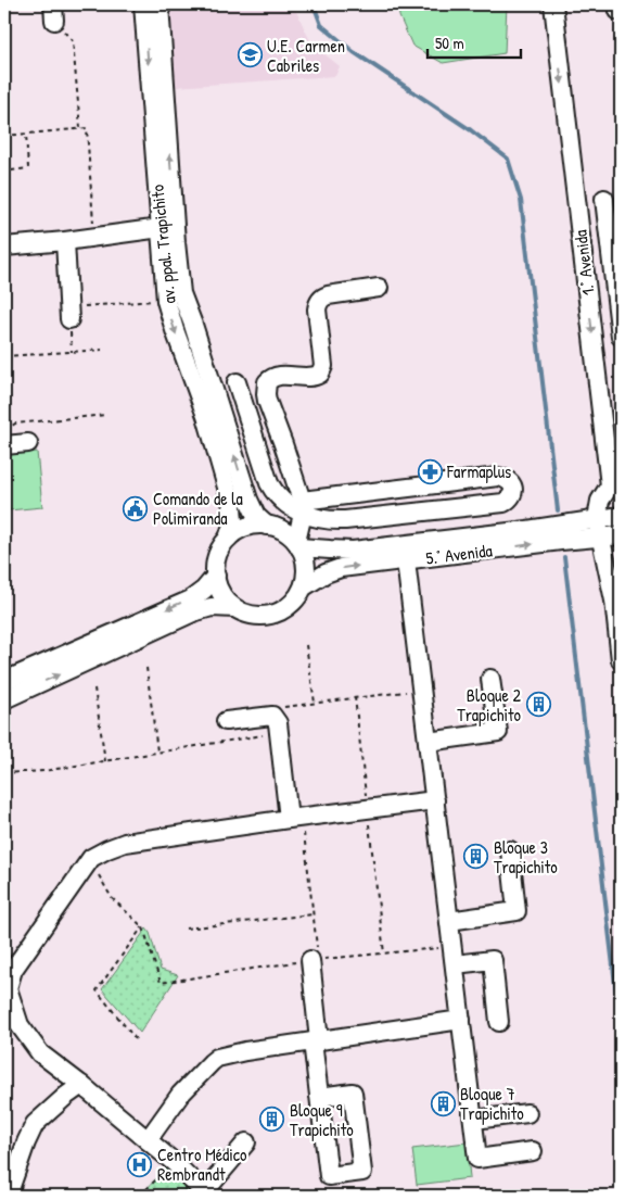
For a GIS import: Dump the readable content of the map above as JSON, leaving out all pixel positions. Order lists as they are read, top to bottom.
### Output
{
  "streets": {
    "street": ["av. ppal. Trapichito", "1.° Avenida", "5.° Avenida"]
  },
  "crossings": [
    ["av. ppal. Trapichito", "5.° Avenida"],
    ["1.° Avenida", "5.° Avenida"]
  ],
  "one_way": ["1.° Avenida"],
  "places": {
    "school or university": ["U.E. Carmen Cabriles"],
    "pharmacy": ["Farmaplus"],
    "public building": ["Comando de la Polimiranda"],
    "building": [
      "Bloque 2 Trapichito",
      "Bloque 3 Trapichito",
      "Bloque 7 Trapichito",
      "Bloque 9 Trapichito"
    ],
    "hospital": ["Centro Médico Rembrandt"]
  },
  "scale_bar": "50 m"
}
